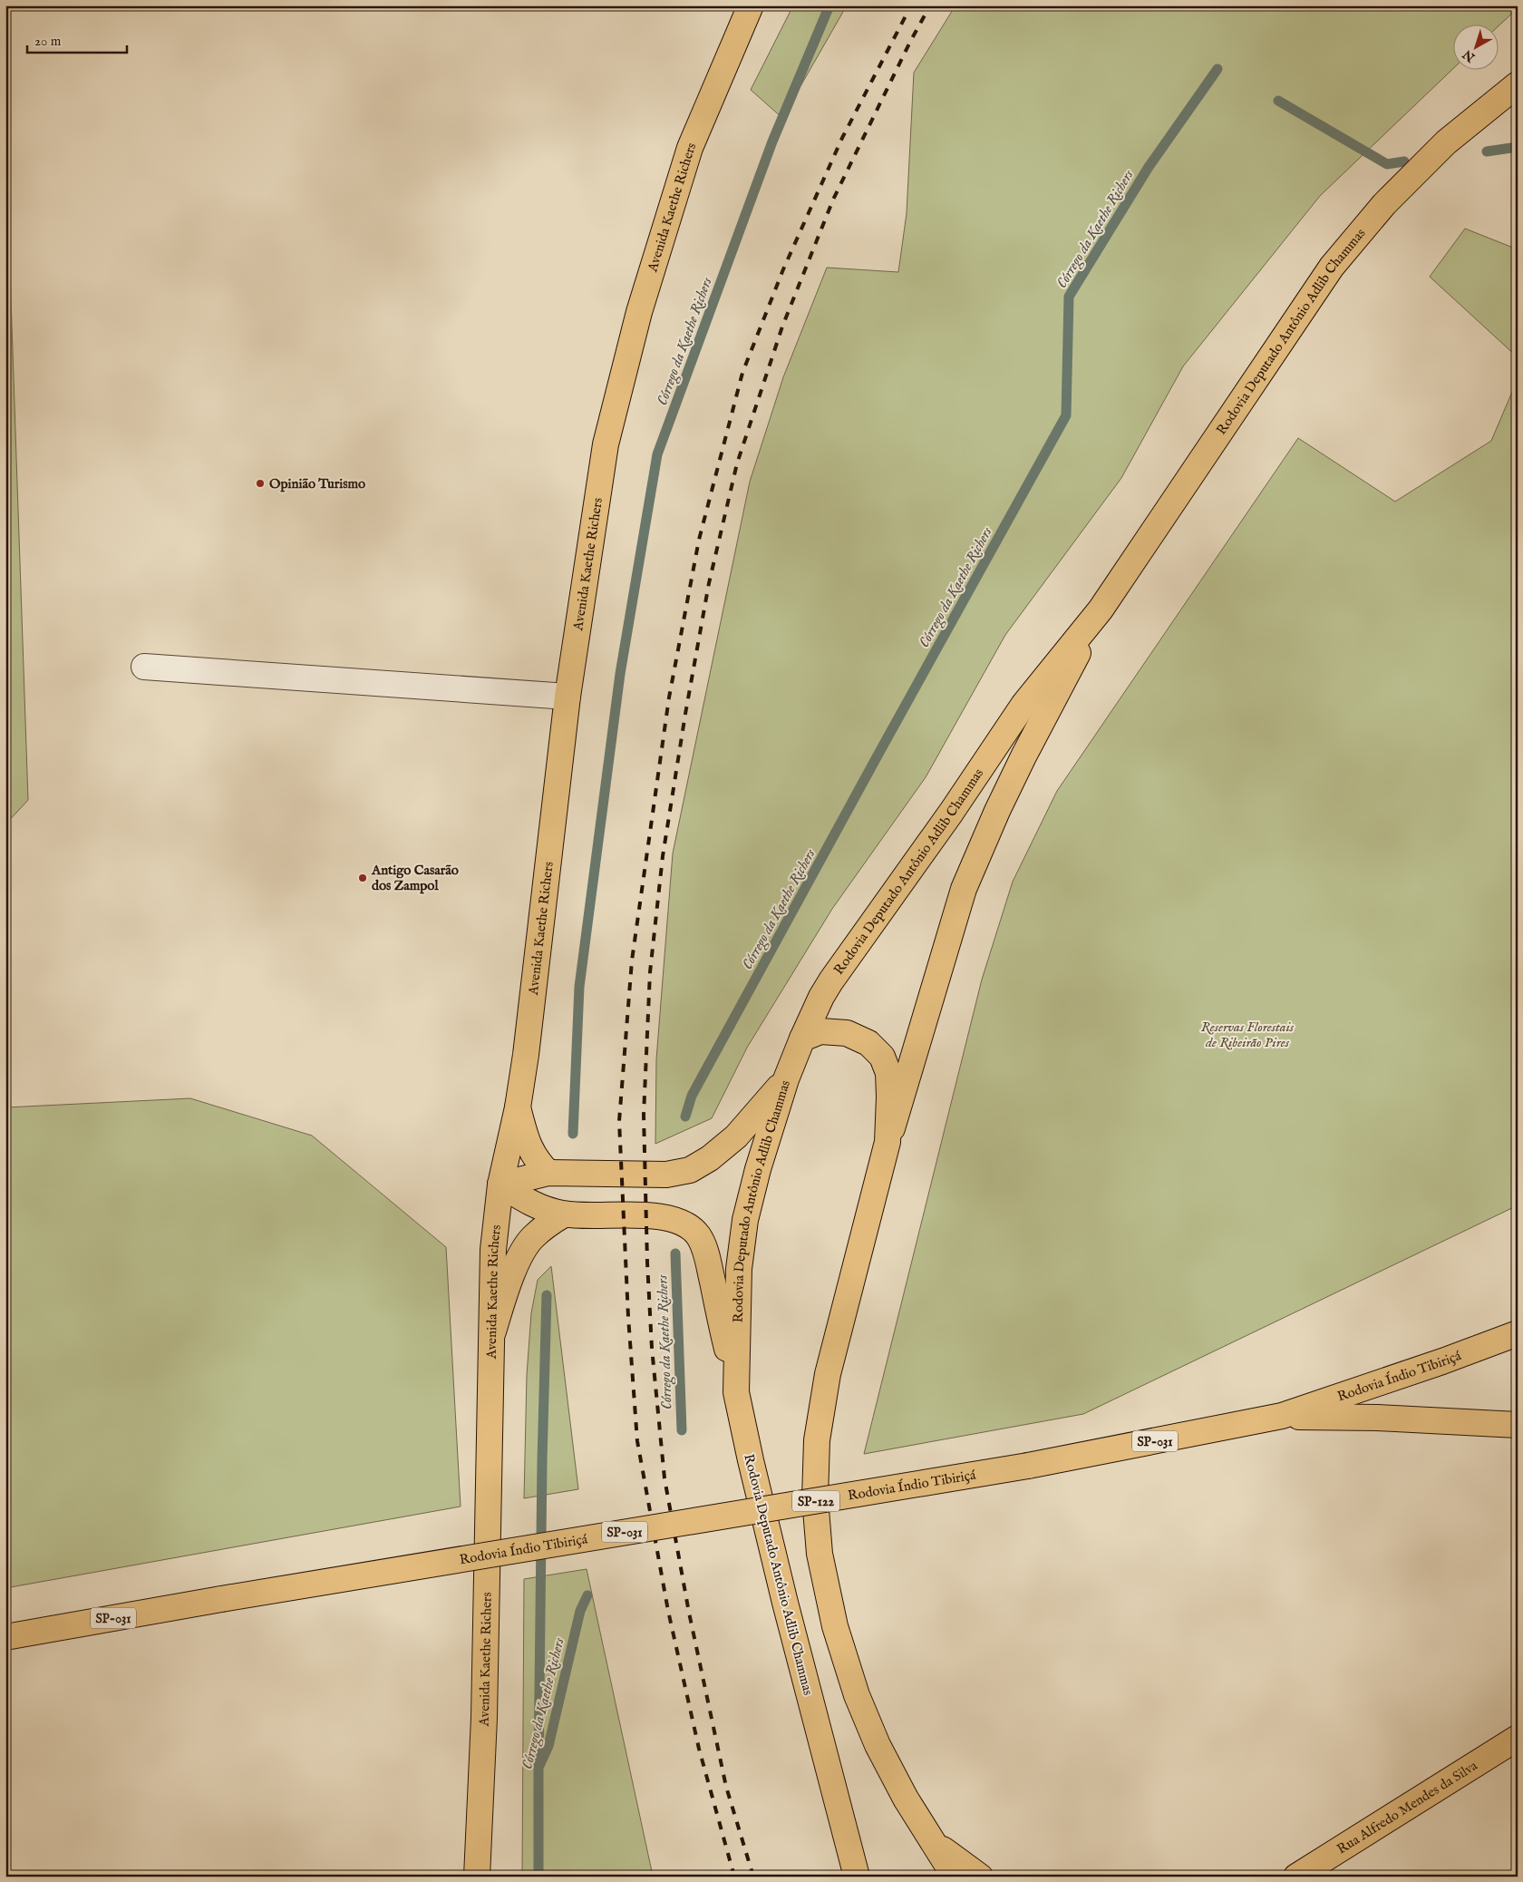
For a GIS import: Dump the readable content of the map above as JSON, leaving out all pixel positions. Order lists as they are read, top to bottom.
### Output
{
  "streets": {
    "main road": [
      "Avenida Kaethe Richers",
      "Rodovia Deputado Antônio Adlib Chammas",
      "Rodovia Índio Tibiriçá",
      "SP-031",
      "SP-122",
      "Rua Alfredo Mendes da Silva"
    ]
  },
  "water": ["Córrego da Kaethe Richers"],
  "parks": ["Reservas Florestais de Ribeirão Pires"],
  "places": ["Opinião Turismo", "Antigo Casarão dos Zampol"],
  "scale_bar": "20 m",
  "north": "bottom left"
}
